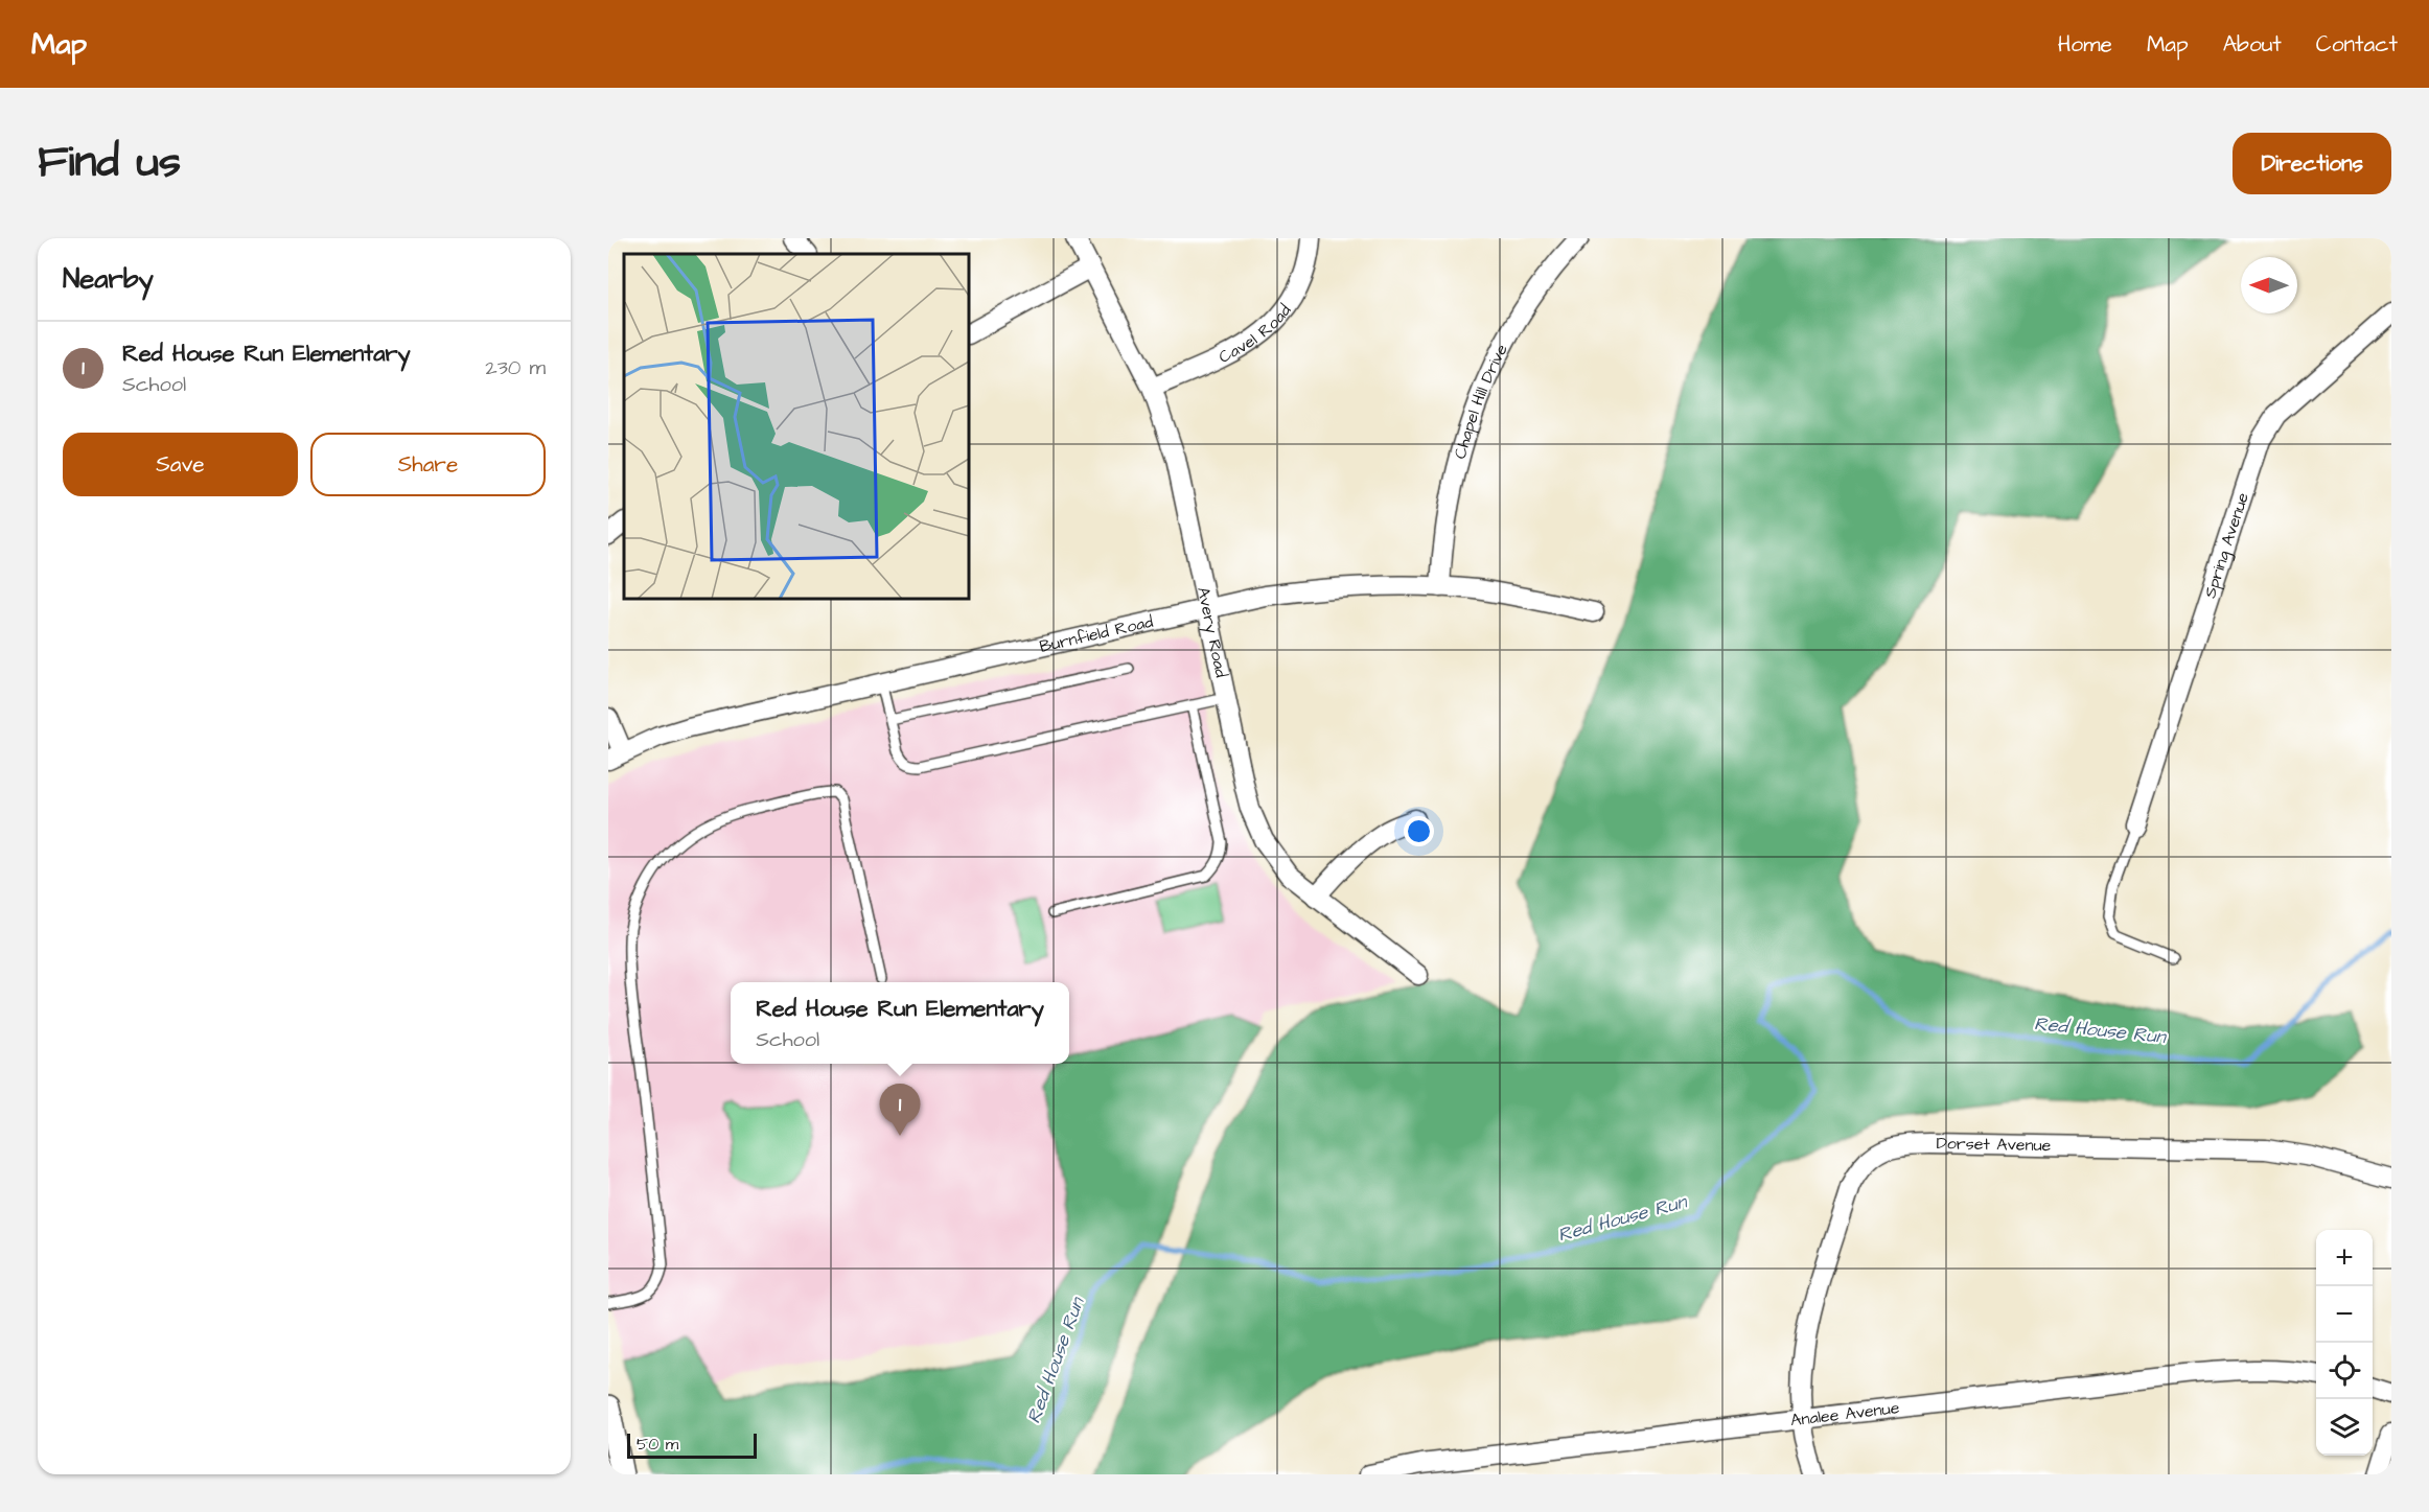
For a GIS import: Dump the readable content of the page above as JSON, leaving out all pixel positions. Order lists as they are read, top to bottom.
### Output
{
  "streets": {
    "street": [
      "Cavel Road",
      "Chapel Hill Drive",
      "Spring Avenue",
      "Avery Road",
      "Burnfield Road",
      "Dorset Avenue",
      "Analee Avenue"
    ]
  },
  "crossings": [
    ["Cavel Road", "Avery Road"],
    ["Chapel Hill Drive", "Burnfield Road"],
    ["Avery Road", "Burnfield Road"],
    ["Dorset Avenue", "Analee Avenue"]
  ],
  "water": ["Red House Run"],
  "scale_bar": "50 m",
  "north": "left",
  "page": {
    "header": "Map",
    "nav": [
      "Home",
      "Map",
      "About",
      "Contact"
    ],
    "title": "Find us",
    "buttons": [
      "Directions",
      ["Save", "Share"]
    ],
    "heading": "Nearby",
    "list": [
      {
        "mark": "1",
        "name": "Red House Run Elementary",
        "note": "School",
        "value": "230 m"
      }
    ],
    "popup": ["Red House Run Elementary", "School"],
    "pins": "1",
    "map_buttons": ["+", "−"],
    "scale": "50 m"
  }
}
